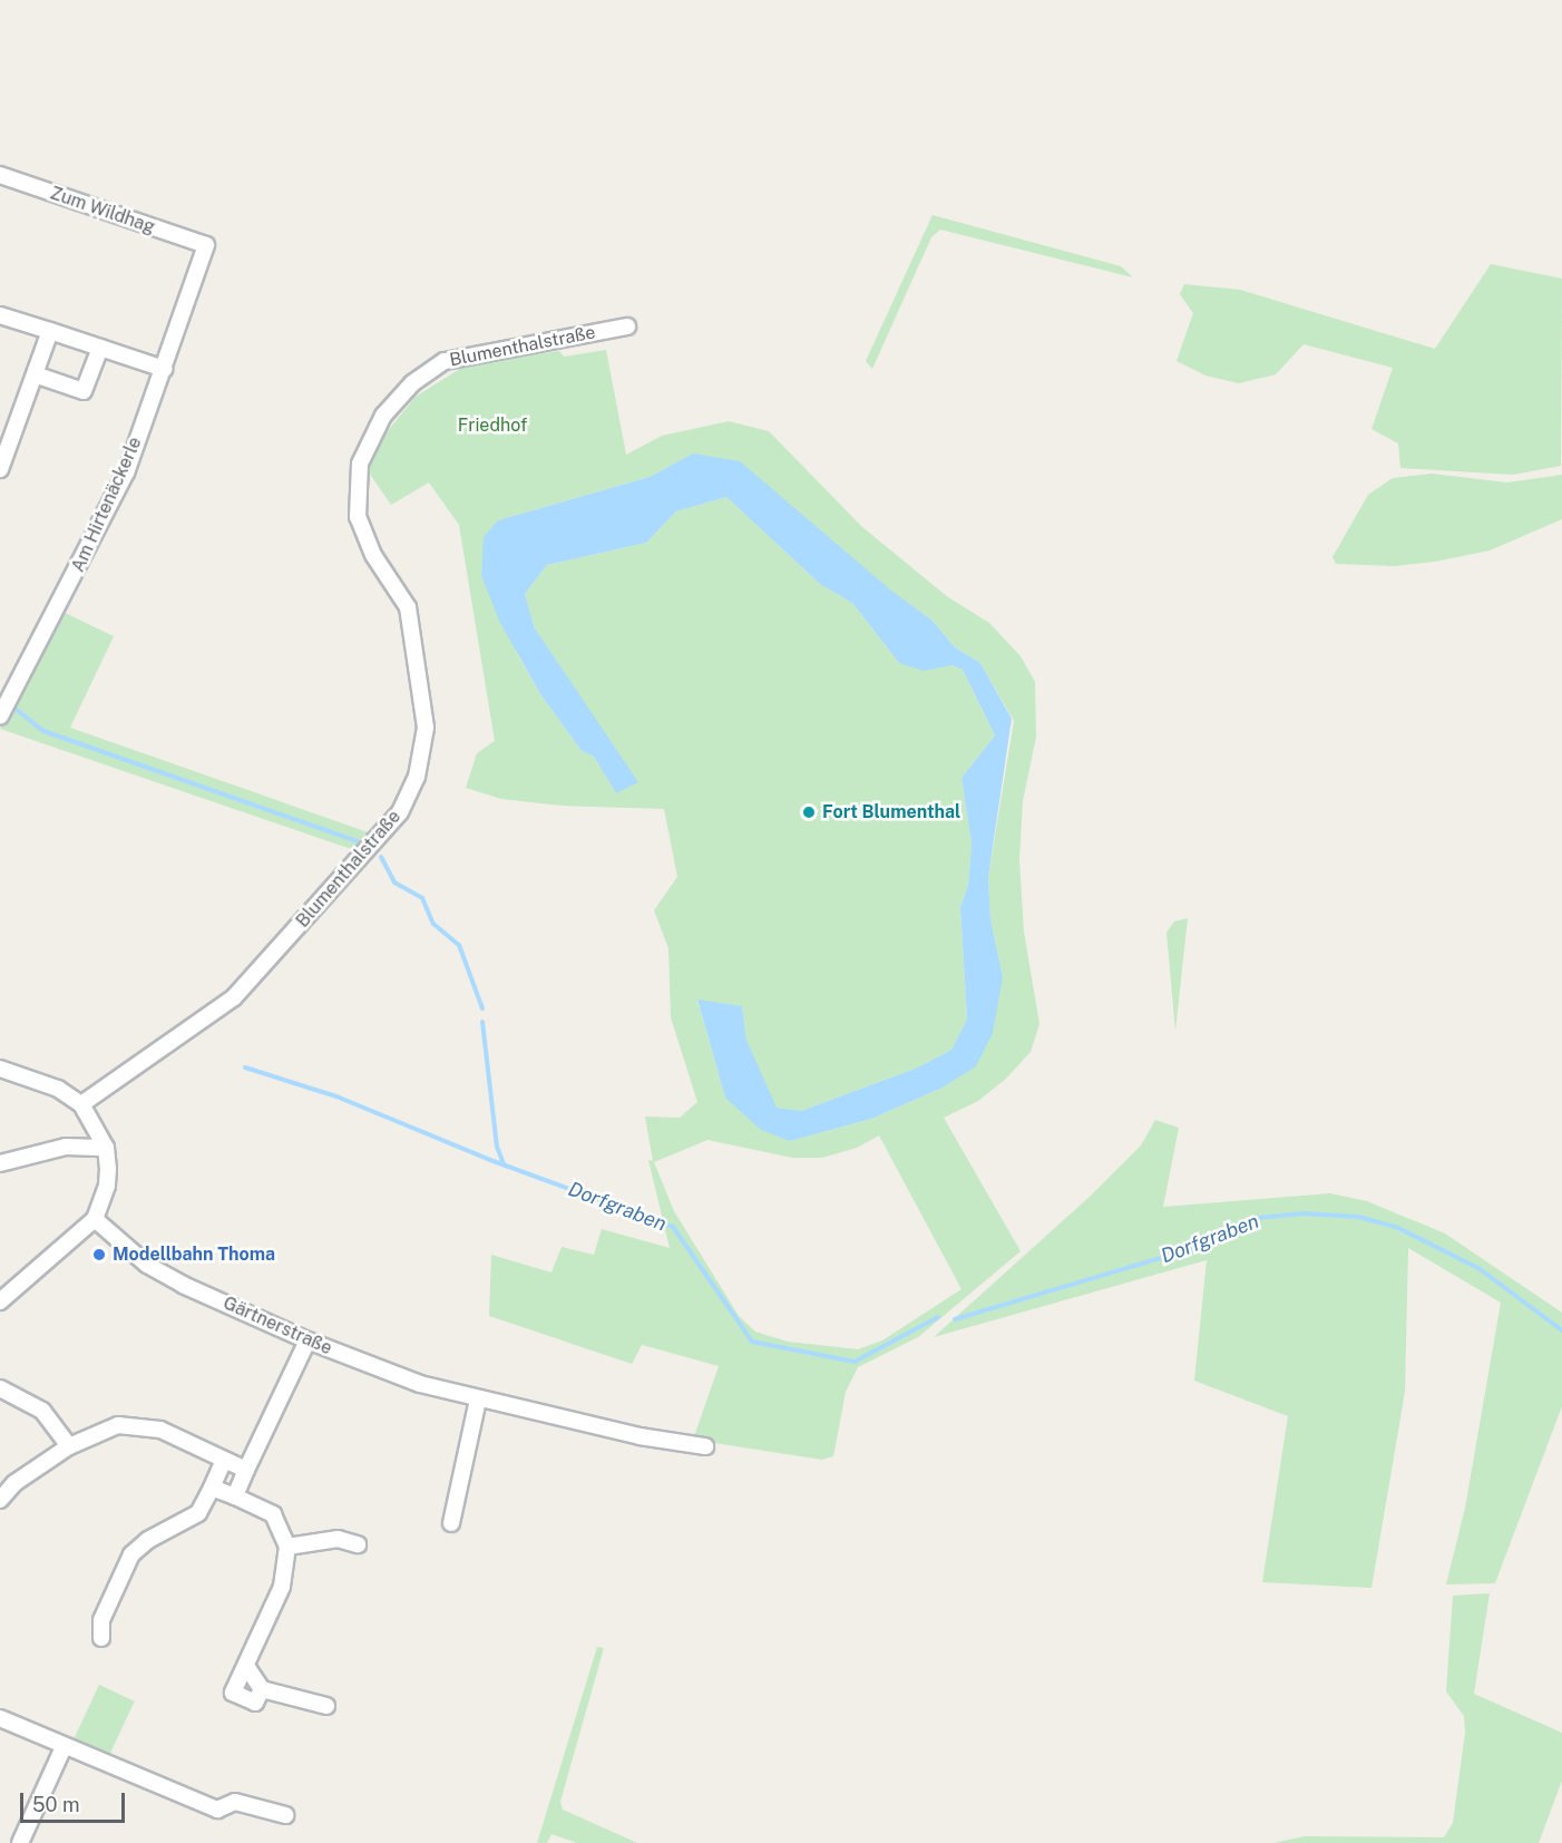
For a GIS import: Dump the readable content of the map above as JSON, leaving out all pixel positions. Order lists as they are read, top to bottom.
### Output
{
  "streets": {
    "street": [
      "Zum Wildhag",
      "Blumenthalstraße",
      "Am Hirtenäckerle",
      "Gärtnerstraße"
    ]
  },
  "crossings": [
    ["Zum Wildhag", "Am Hirtenäckerle"]
  ],
  "water": ["Dorfgraben"],
  "parks": ["Friedhof"],
  "places": ["Fort Blumenthal", "Modellbahn Thoma"],
  "scale_bar": "50 m"
}
